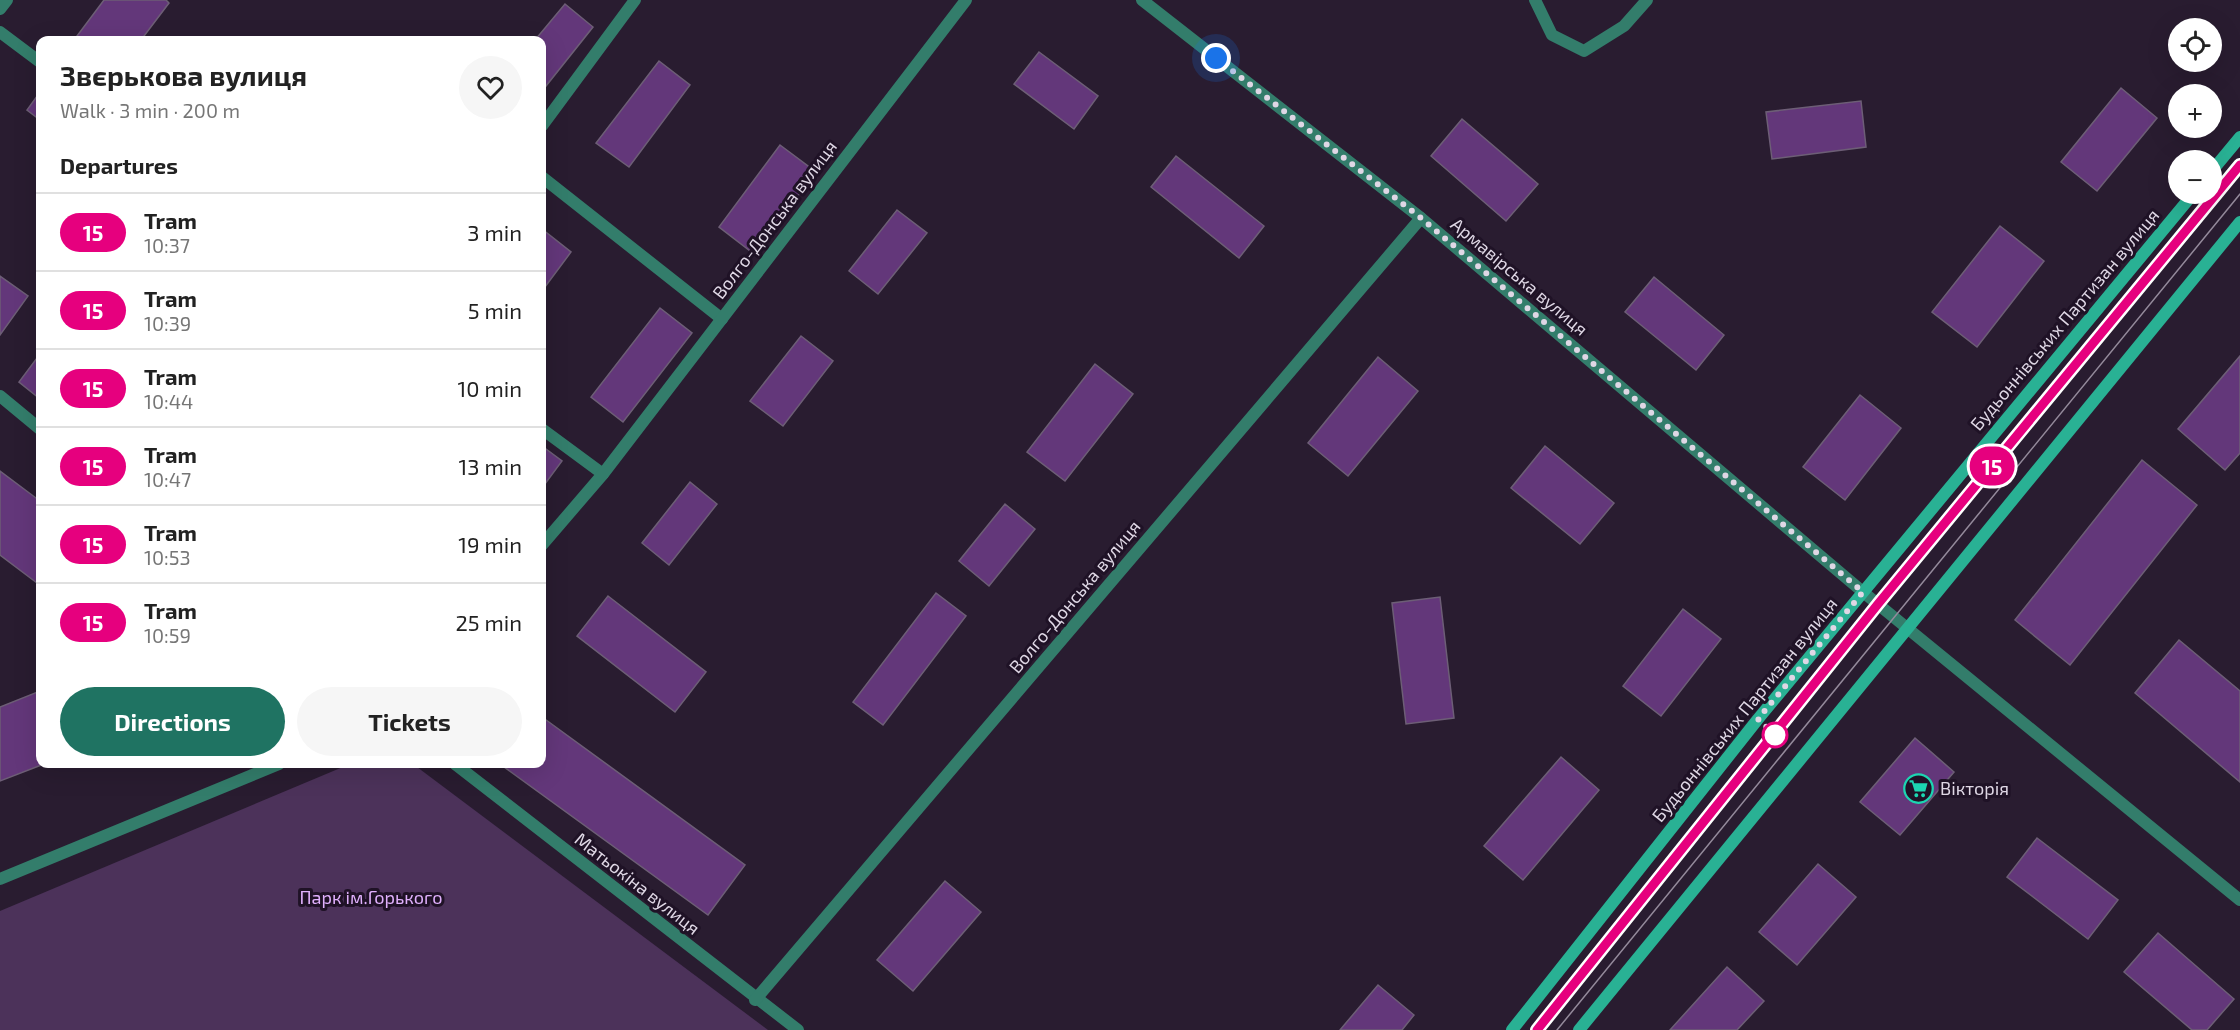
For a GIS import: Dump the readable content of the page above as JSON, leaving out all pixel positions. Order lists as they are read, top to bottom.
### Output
{
  "streets": {
    "main road": ["Будьоннівських Партизан вулиця"],
    "street": ["Волго-Донська вулиця", "Армавірська вулиця", "Матьокіна вулиця"]
  },
  "crossings": [
    ["Волго-Донська вулиця", "Армавірська вулиця"],
    ["Волго-Донська вулиця", "Матьокіна вулиця"],
    ["Армавірська вулиця", "Будьоннівських Партизан вулиця"]
  ],
  "parks": ["Парк iм.Горького"],
  "places": {
    "supermarket": ["Вікторія"]
  },
  "lines": ["tram line 15"],
  "page": {
    "on_map": "15",
    "map_buttons": ["+", "−"],
    "heading": [
      ["Звєрькова вулиця", "Walk · 3 min · 200 m"],
      "Departures"
    ],
    "list": [
      {
        "mark": "15",
        "name": "Tram",
        "note": "10:37",
        "value": "3 min"
      },
      {
        "mark": "15",
        "name": "Tram",
        "note": "10:39",
        "value": "5 min"
      },
      {
        "mark": "15",
        "name": "Tram",
        "note": "10:44",
        "value": "10 min"
      },
      {
        "mark": "15",
        "name": "Tram",
        "note": "10:47",
        "value": "13 min"
      },
      {
        "mark": "15",
        "name": "Tram",
        "note": "10:53",
        "value": "19 min"
      },
      {
        "mark": "15",
        "name": "Tram",
        "note": "10:59",
        "value": "25 min"
      }
    ],
    "buttons": ["Directions", "Tickets"]
  }
}
